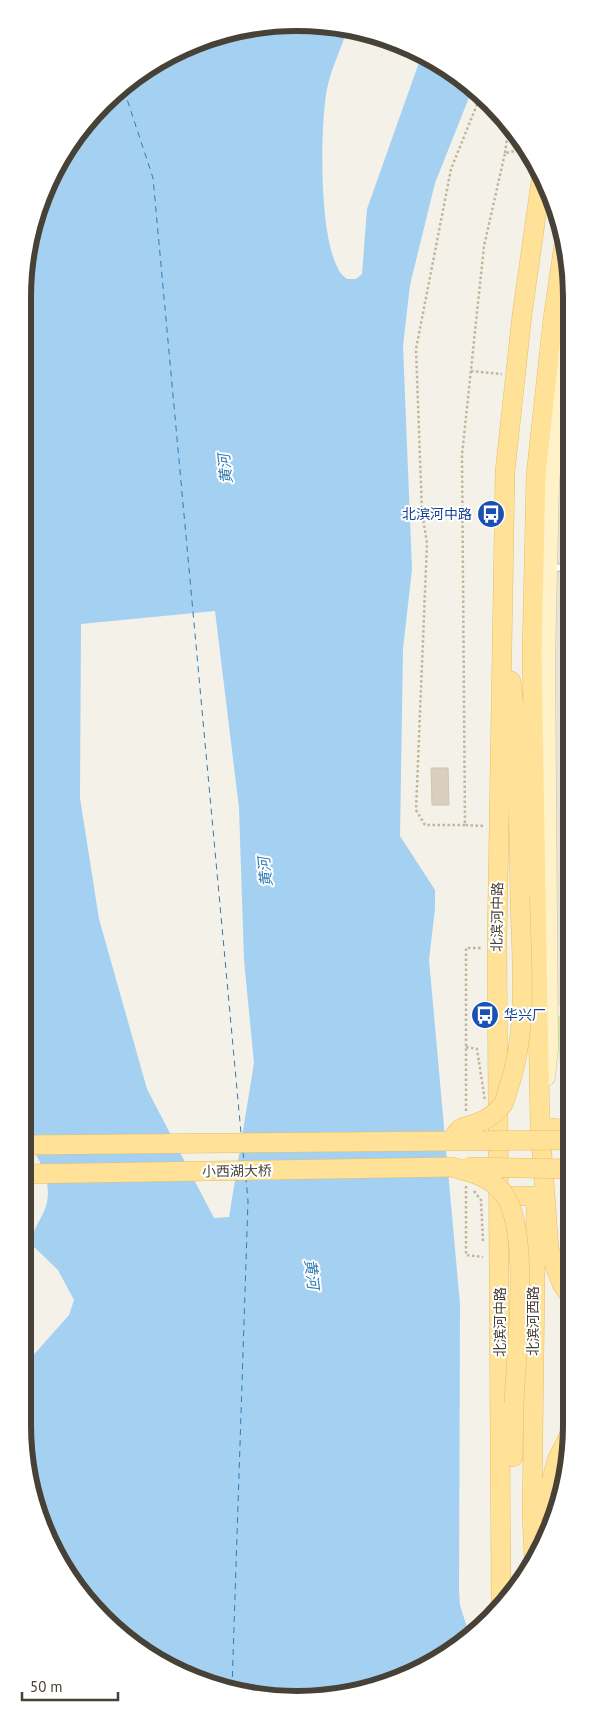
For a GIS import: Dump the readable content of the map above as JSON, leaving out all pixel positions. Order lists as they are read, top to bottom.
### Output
{
  "streets": {
    "main road": ["北滨河中路", "小西湖大桥", "北滨河西路"]
  },
  "water": ["黄河"],
  "places": {
    "bus stop": ["北滨河中路", "华兴厂"]
  },
  "scale_bar": "50 m"
}
